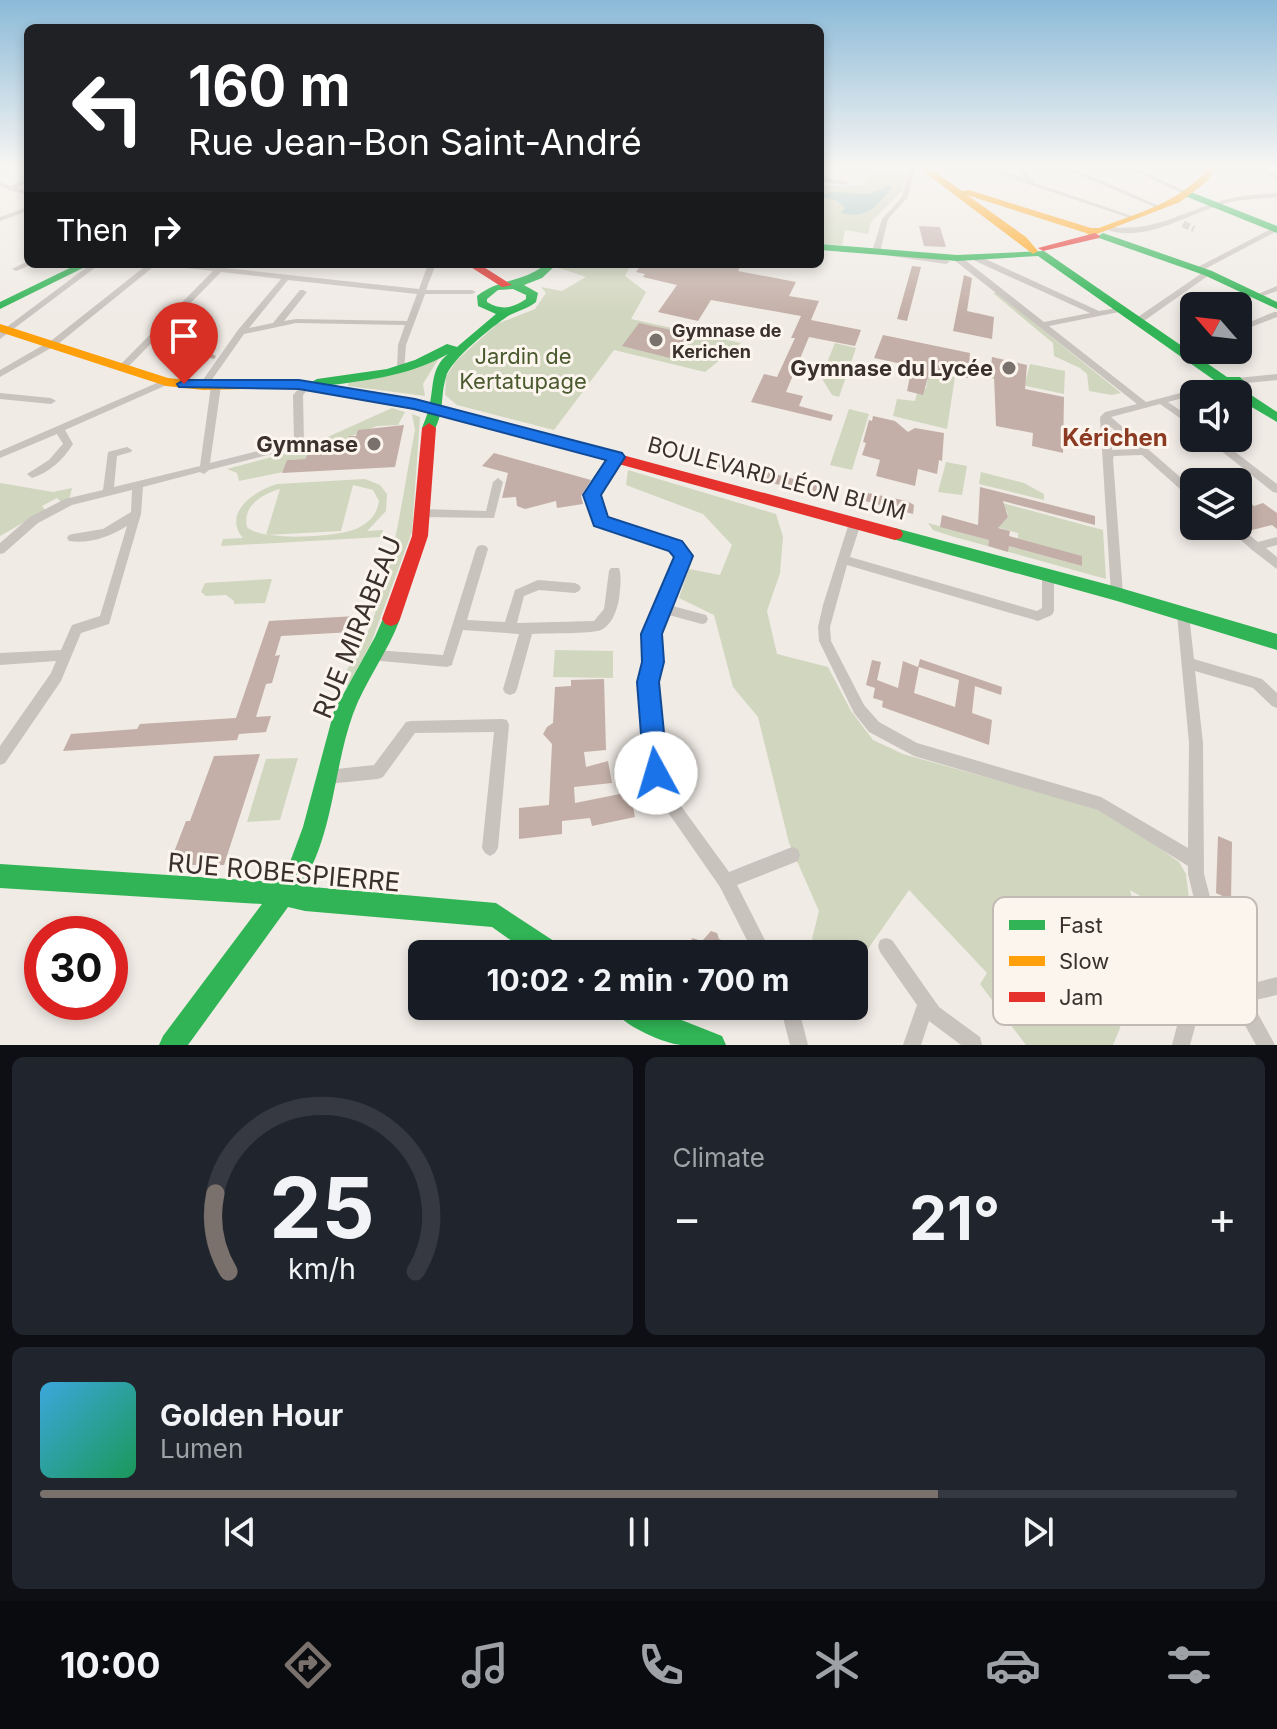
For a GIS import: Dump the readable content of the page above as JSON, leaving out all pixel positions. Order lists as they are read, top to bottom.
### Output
{
  "streets": {
    "main road": ["BOULEVARD LÉON BLUM", "RUE MIRABEAU", "RUE ROBESPIERRE"]
  },
  "crossings": [
    ["BOULEVARD LÉON BLUM", "RUE MIRABEAU"],
    ["RUE MIRABEAU", "RUE ROBESPIERRE"]
  ],
  "districts": ["Kérichen"],
  "parks": ["Jardin de Kertatupage"],
  "places": ["Gymnase de Kerichen", "Gymnase du Lycée", "Gymnase"],
  "legend": ["Fast", "Slow", "Jam"],
  "north": "top left",
  "page": {
    "turn": ["160 m", "Rue Jean-Bon Saint-André"],
    "then": "Then",
    "limit": "30",
    "trip": "10:02 · 2 min · 700 m",
    "tile": "Climate",
    "heat": ["−", "21°", "+"],
    "song": ["Golden Hour", "Lumen"],
    "tabs": "10:00",
    "gauge": ["25", "km/h"]
  }
}
